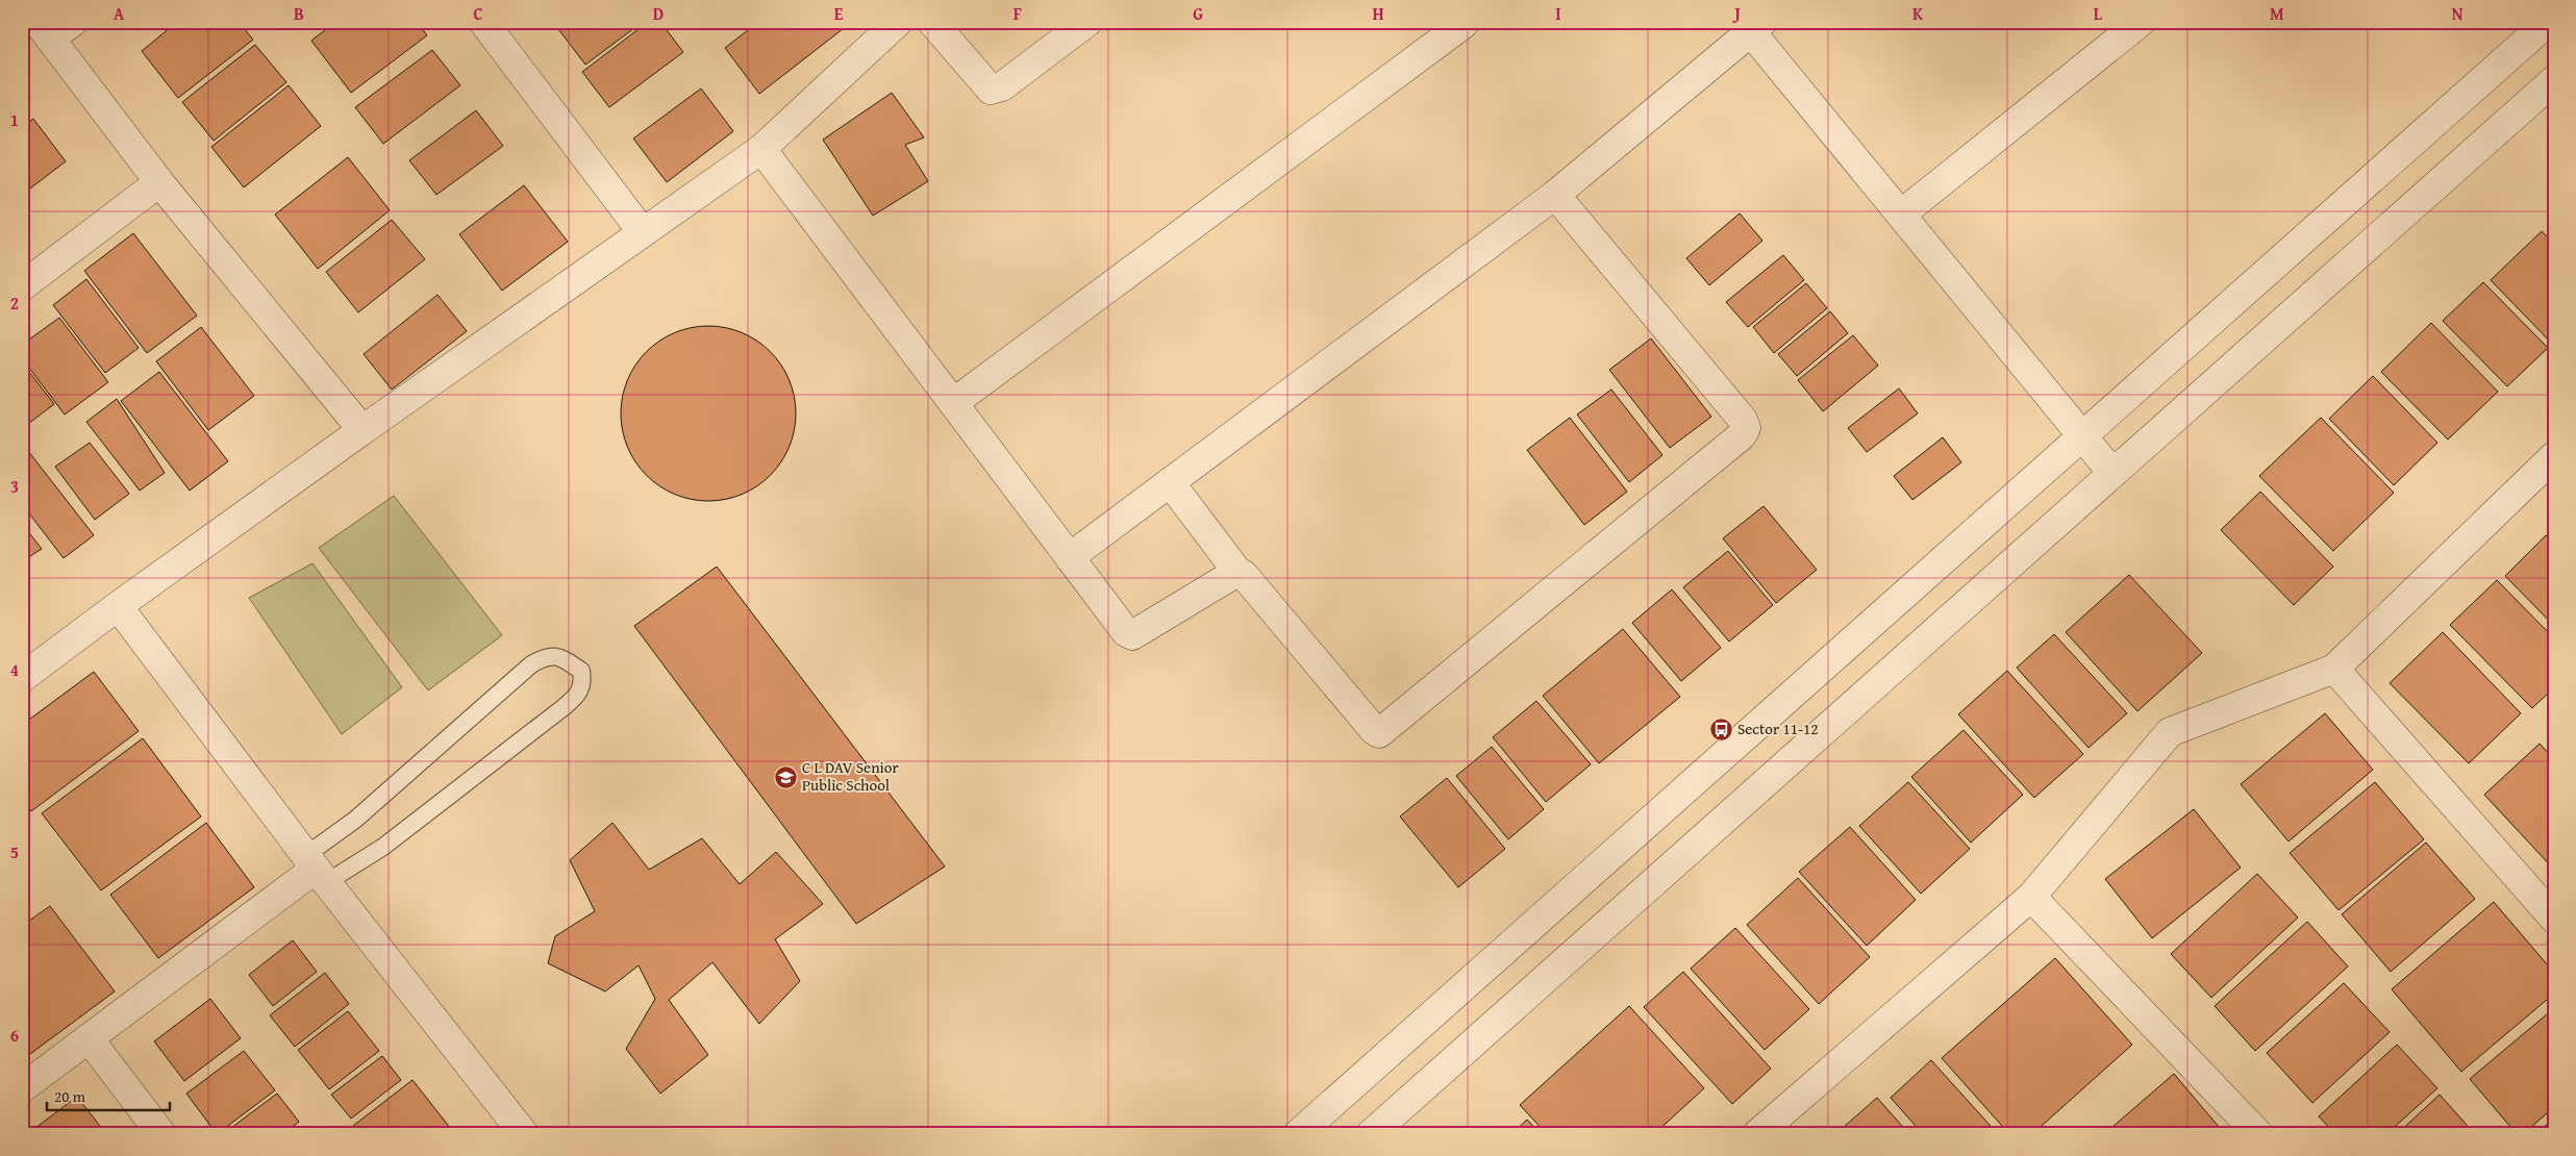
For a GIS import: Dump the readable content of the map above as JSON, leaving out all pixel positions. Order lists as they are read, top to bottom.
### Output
{
  "places": {
    "bus stop": ["Sector 11-12"],
    "school or university": ["C L DAV Senior Public School"]
  },
  "scale_bar": "20 m",
  "grid": {
    "columns": [
      "A",
      "B",
      "C",
      "D",
      "E",
      "F",
      "G",
      "H",
      "I",
      "J",
      "K",
      "L",
      "M",
      "N"
    ],
    "rows": [
      "1",
      "2",
      "3",
      "4",
      "5",
      "6"
    ]
  }
}
